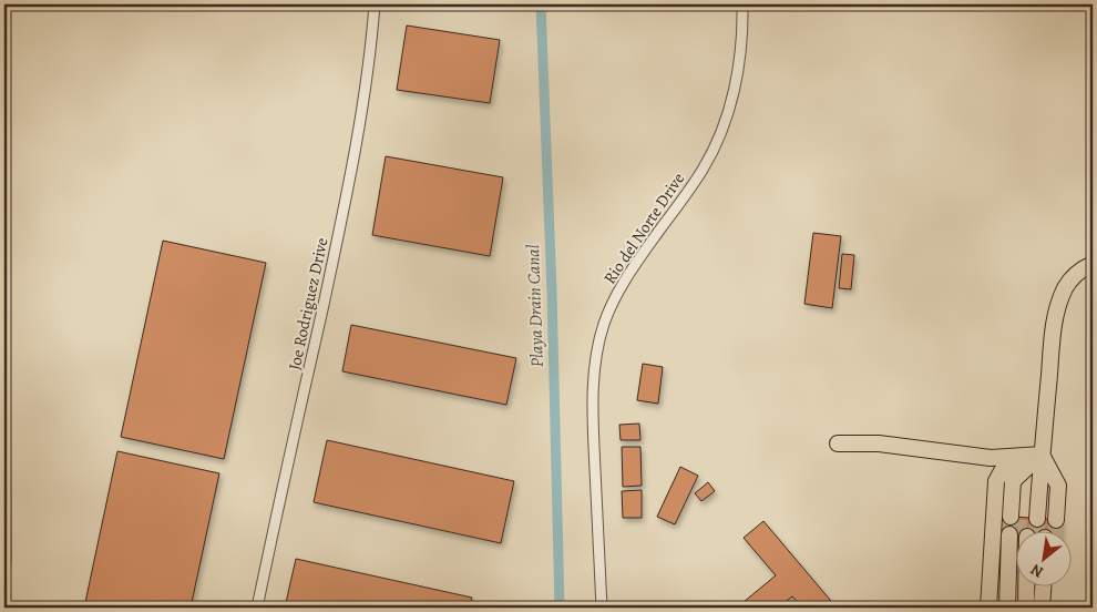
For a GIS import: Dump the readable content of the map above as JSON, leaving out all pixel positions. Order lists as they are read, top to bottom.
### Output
{
  "streets": {
    "street": ["Rio del Norte Drive", "Joe Rodriguez Drive"]
  },
  "water": ["Playa Drain Canal"],
  "north": "bottom left"
}
